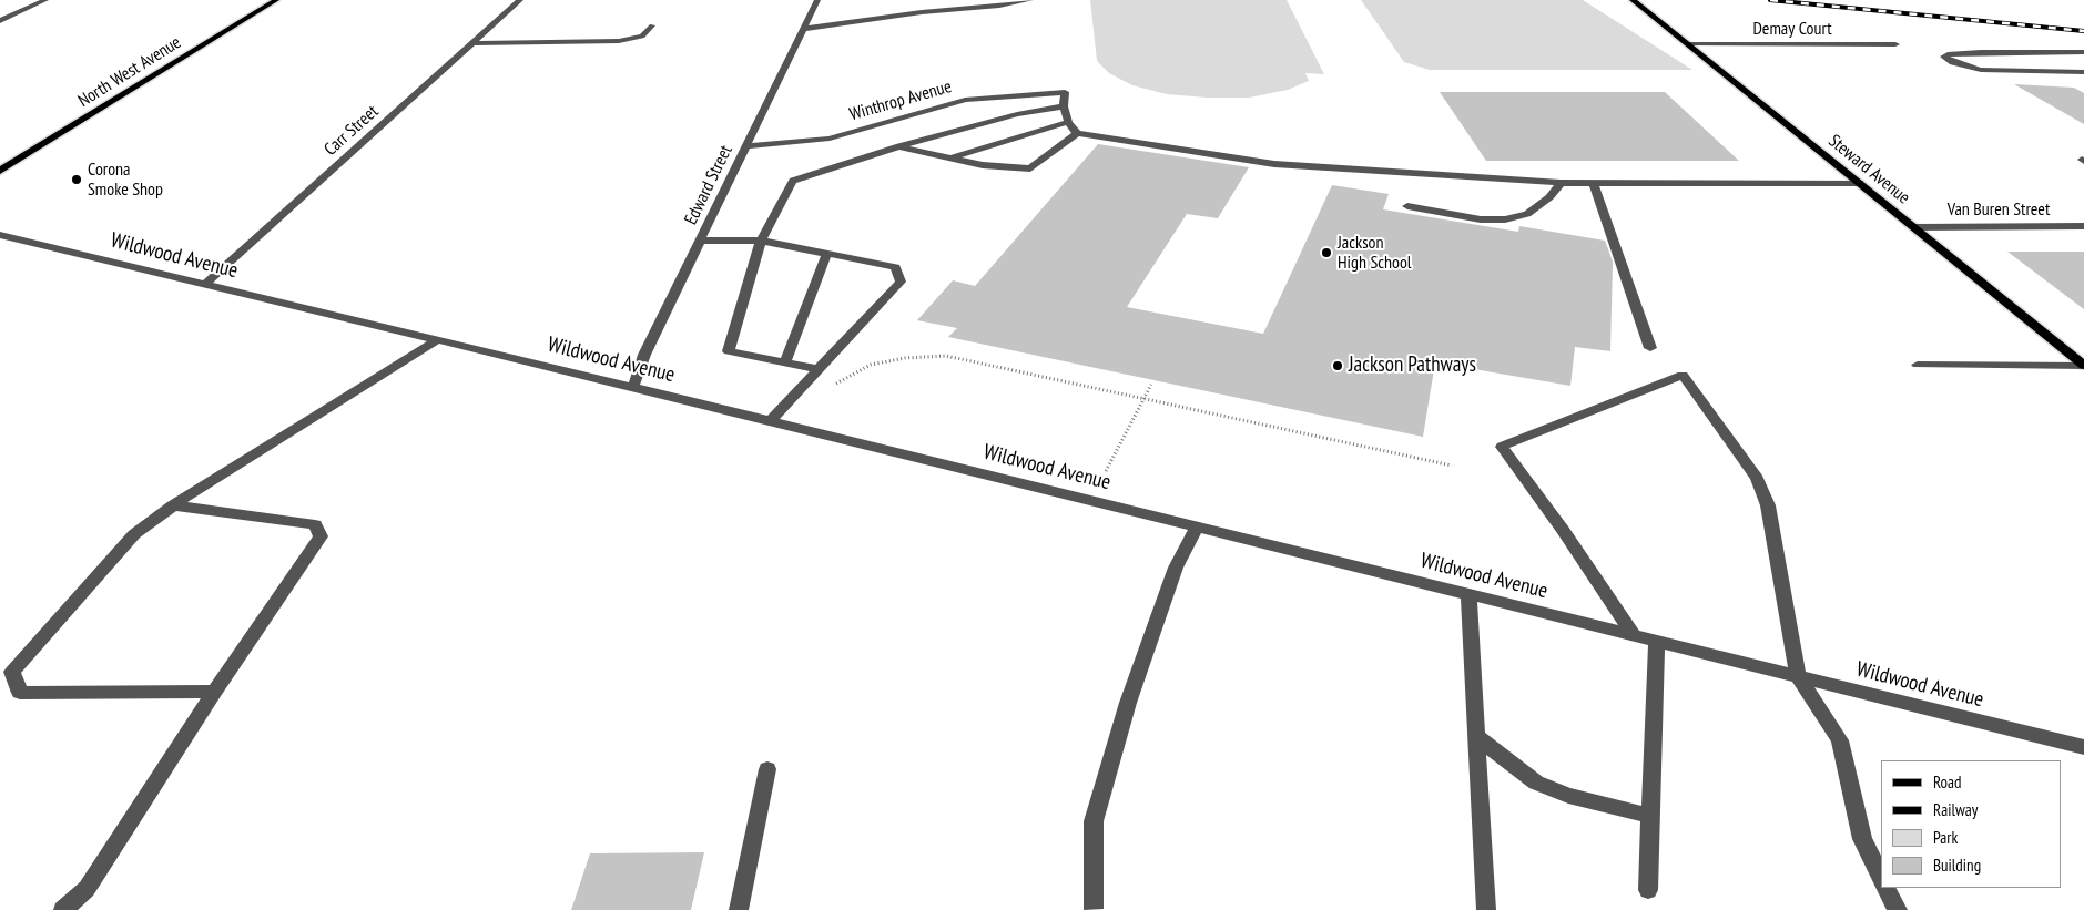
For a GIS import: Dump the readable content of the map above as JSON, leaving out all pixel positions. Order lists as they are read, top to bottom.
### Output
{
  "streets": {
    "main road": ["North West Avenue", "Steward Avenue"],
    "street": [
      "Demay Court",
      "Winthrop Avenue",
      "Carr Street",
      "Edward Street",
      "Van Buren Street",
      "Wildwood Avenue"
    ]
  },
  "crossings": [
    ["Demay Court", "Steward Avenue"],
    ["Winthrop Avenue", "Edward Street"],
    ["Carr Street", "Wildwood Avenue"],
    ["Steward Avenue", "Van Buren Street"],
    ["Edward Street", "Wildwood Avenue"]
  ],
  "places": ["Corona Smoke Shop", "Jackson High School", "Jackson Pathways"],
  "legend": [
    "Road",
    "Railway",
    "Park",
    "Building"
  ]
}
